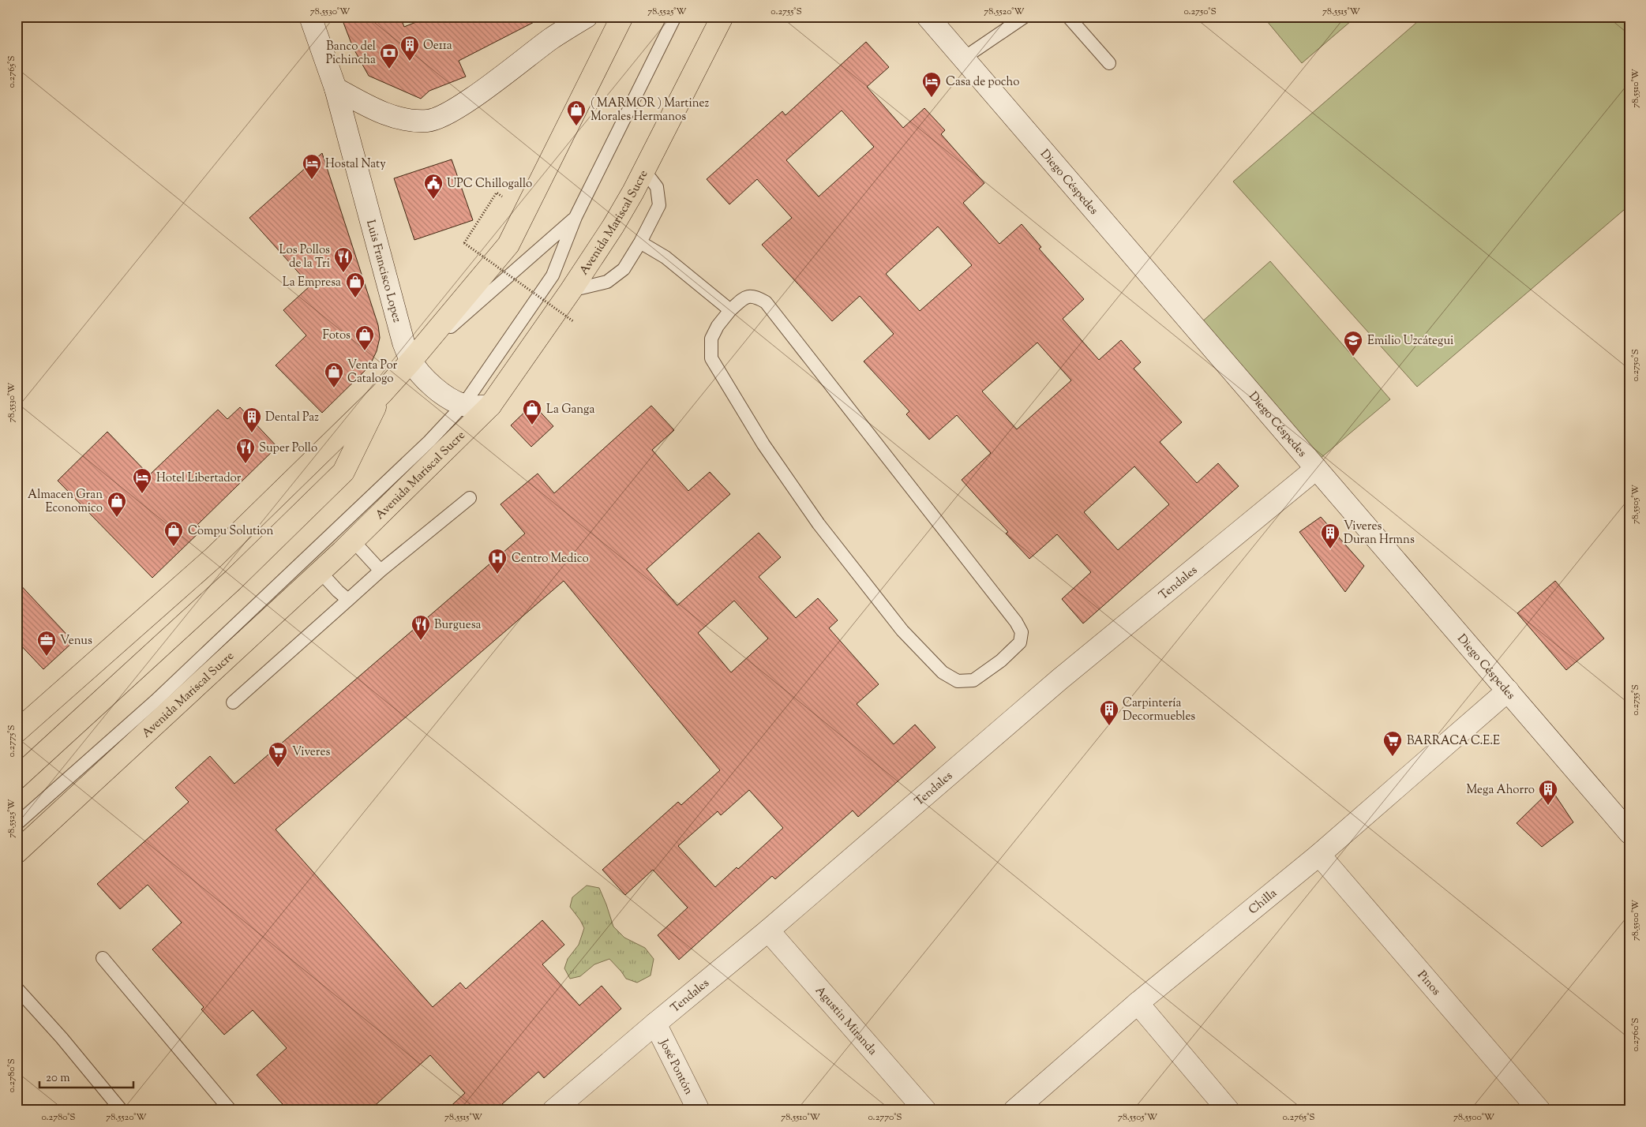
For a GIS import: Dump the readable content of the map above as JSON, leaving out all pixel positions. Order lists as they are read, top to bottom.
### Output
{
  "streets": {
    "main road": ["Avenida Mariscal Sucre"],
    "street": [
      "Diego Céspedes",
      "Luis Francisco Lopez",
      "Tendales",
      "Chilla",
      "Pinos",
      "Agustin Miranda",
      "José Pontón"
    ]
  },
  "crossings": [
    ["Diego Céspedes", "Tendales"],
    ["Diego Céspedes", "Chilla"],
    ["Avenida Mariscal Sucre", "Luis Francisco Lopez"],
    ["Tendales", "Agustin Miranda"],
    ["Tendales", "José Pontón"],
    ["Chilla", "Pinos"]
  ],
  "places": {
    "building": [
      "Oe11a",
      "Dental Paz",
      "Viveres Duran Hrmns",
      "Carpintería Decormuebles",
      "Mega Ahorro"
    ],
    "bank": ["Banco del Pichincha"],
    "hotel": ["Casa de pocho", "Hostal Naty", "Hotel Libertador"],
    "shop": [
      "( MARMOR ) Martinez Morales Hermanos",
      "La Empresa",
      "Fotos",
      "Venta Por Catalogo",
      "La Ganga",
      "Almacen Gran Economico",
      "Compu Solution"
    ],
    "public building": ["UPC Chillogallo"],
    "restaurant": ["Los Pollos de la Tri", "Super Pollo", "Burguesa"],
    "school or university": ["Emilio Uzcátegui"],
    "hospital": ["Centro Medico"],
    "office": ["Venus"],
    "supermarket": ["BARRACA C.E.E", "Viveres"]
  },
  "scale_bar": "20 m",
  "coordinates": [
    "78.5530°W",
    "78.5525°W",
    "0.2755°S",
    "78.5520°W",
    "0.2750°S",
    "78.5515°W",
    "0.2765°S",
    "78.5510°W",
    "78.5505°W",
    "0.2775°S",
    "78.5500°W",
    "0.2760°S",
    "0.2780°S",
    "0.2770°S"
  ]
}
